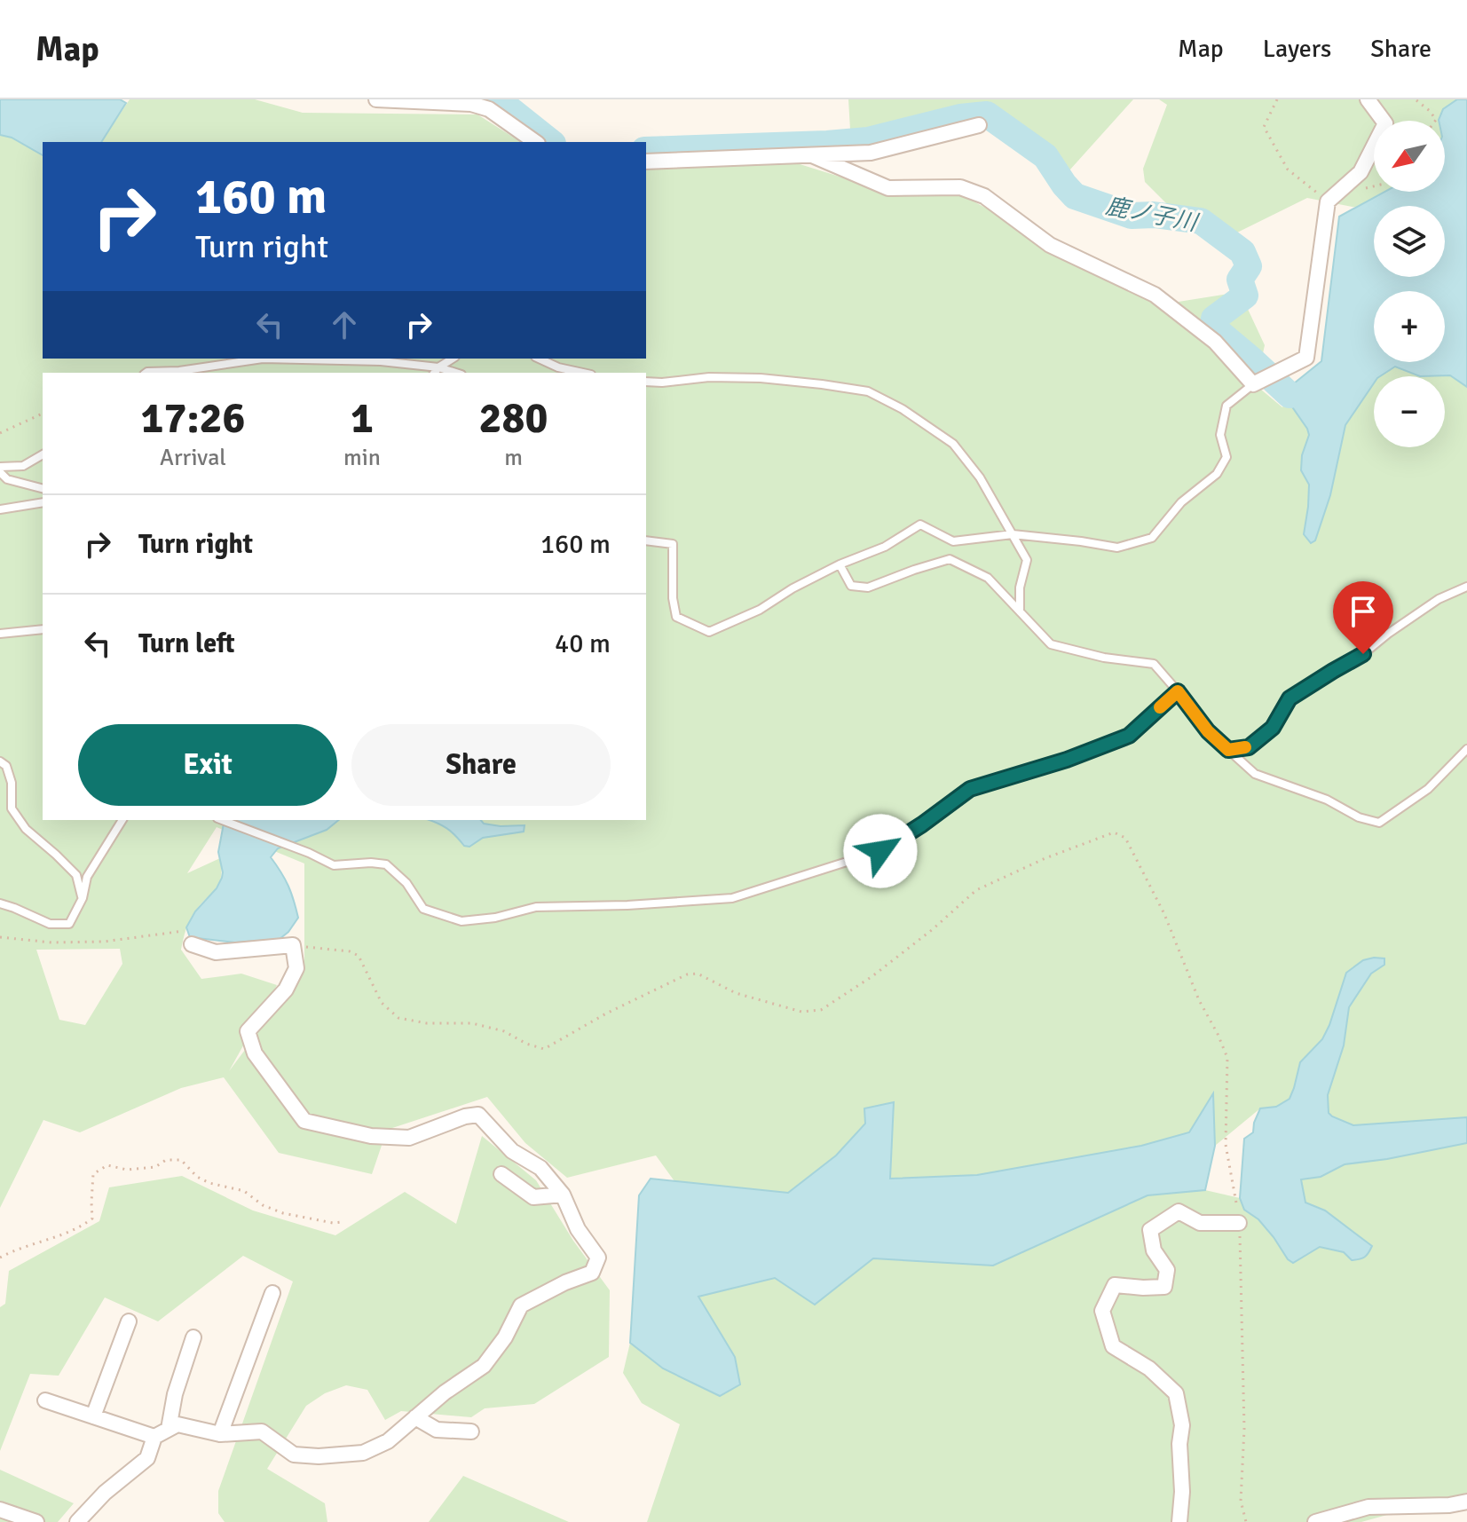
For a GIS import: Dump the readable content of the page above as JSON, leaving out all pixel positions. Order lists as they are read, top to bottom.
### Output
{
  "water": ["鹿ノ子川"],
  "north": "bottom left",
  "page": {
    "header": "Map",
    "nav": ["Map", "Layers", "Share"],
    "map_buttons": ["+", "−"],
    "turn": ["160 m", "Turn right"],
    "eta": [
      "17:26",
      "Arrival",
      "1",
      "min",
      "280",
      "m"
    ],
    "list": [
      {
        "name": "Turn right",
        "value": "160 m"
      },
      {
        "name": "Turn left",
        "value": "40 m"
      }
    ],
    "buttons": ["Exit", "Share"]
  }
}
